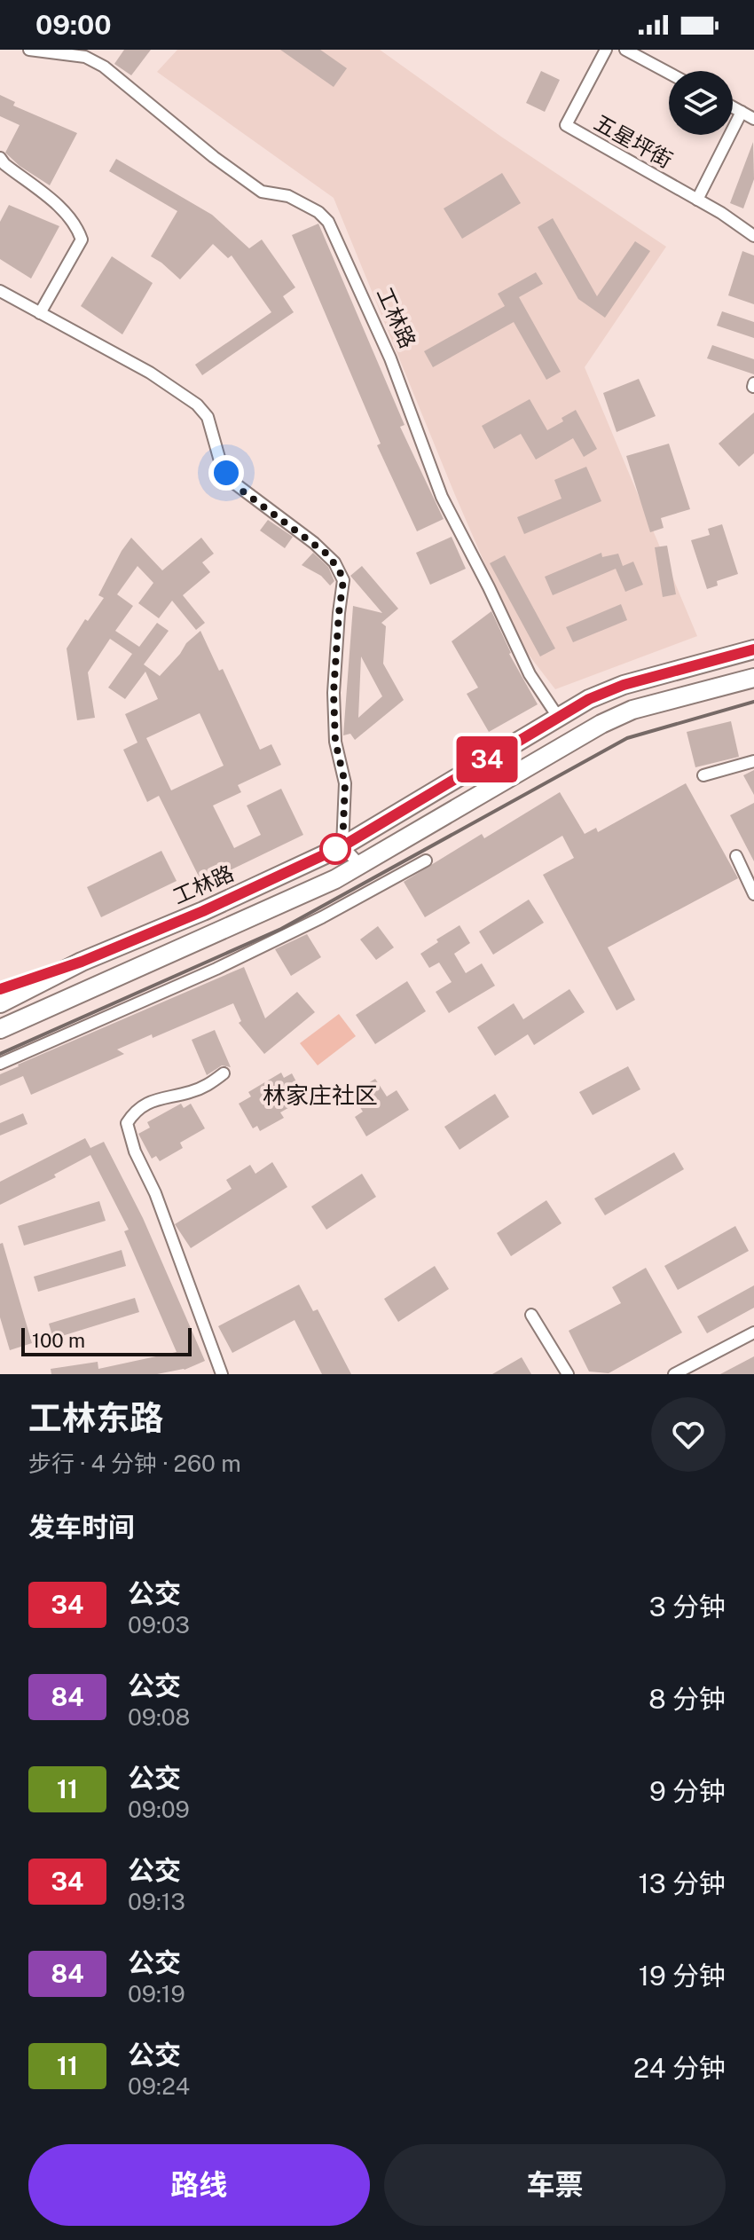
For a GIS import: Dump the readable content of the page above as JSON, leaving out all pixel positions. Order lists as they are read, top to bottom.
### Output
{
  "streets": {
    "highway": ["工林路"],
    "street": ["五星坪街"]
  },
  "districts": ["林家庄社区"],
  "lines": ["bus line 34"],
  "scale_bar": "100 m",
  "page": {
    "status": "09:00",
    "on_map": "34",
    "scale": "100 m",
    "heading": [
      ["工林东路", "步行 · 4 分钟 · 260 m"],
      "发车时间"
    ],
    "list": [
      {
        "mark": "34",
        "name": "公交",
        "note": "09:03",
        "value": "3 分钟"
      },
      {
        "mark": "84",
        "name": "公交",
        "note": "09:08",
        "value": "8 分钟"
      },
      {
        "mark": "11",
        "name": "公交",
        "note": "09:09",
        "value": "9 分钟"
      },
      {
        "mark": "34",
        "name": "公交",
        "note": "09:13",
        "value": "13 分钟"
      },
      {
        "mark": "84",
        "name": "公交",
        "note": "09:19",
        "value": "19 分钟"
      },
      {
        "mark": "11",
        "name": "公交",
        "note": "09:24",
        "value": "24 分钟"
      }
    ],
    "buttons": ["路线", "车票"]
  }
}
